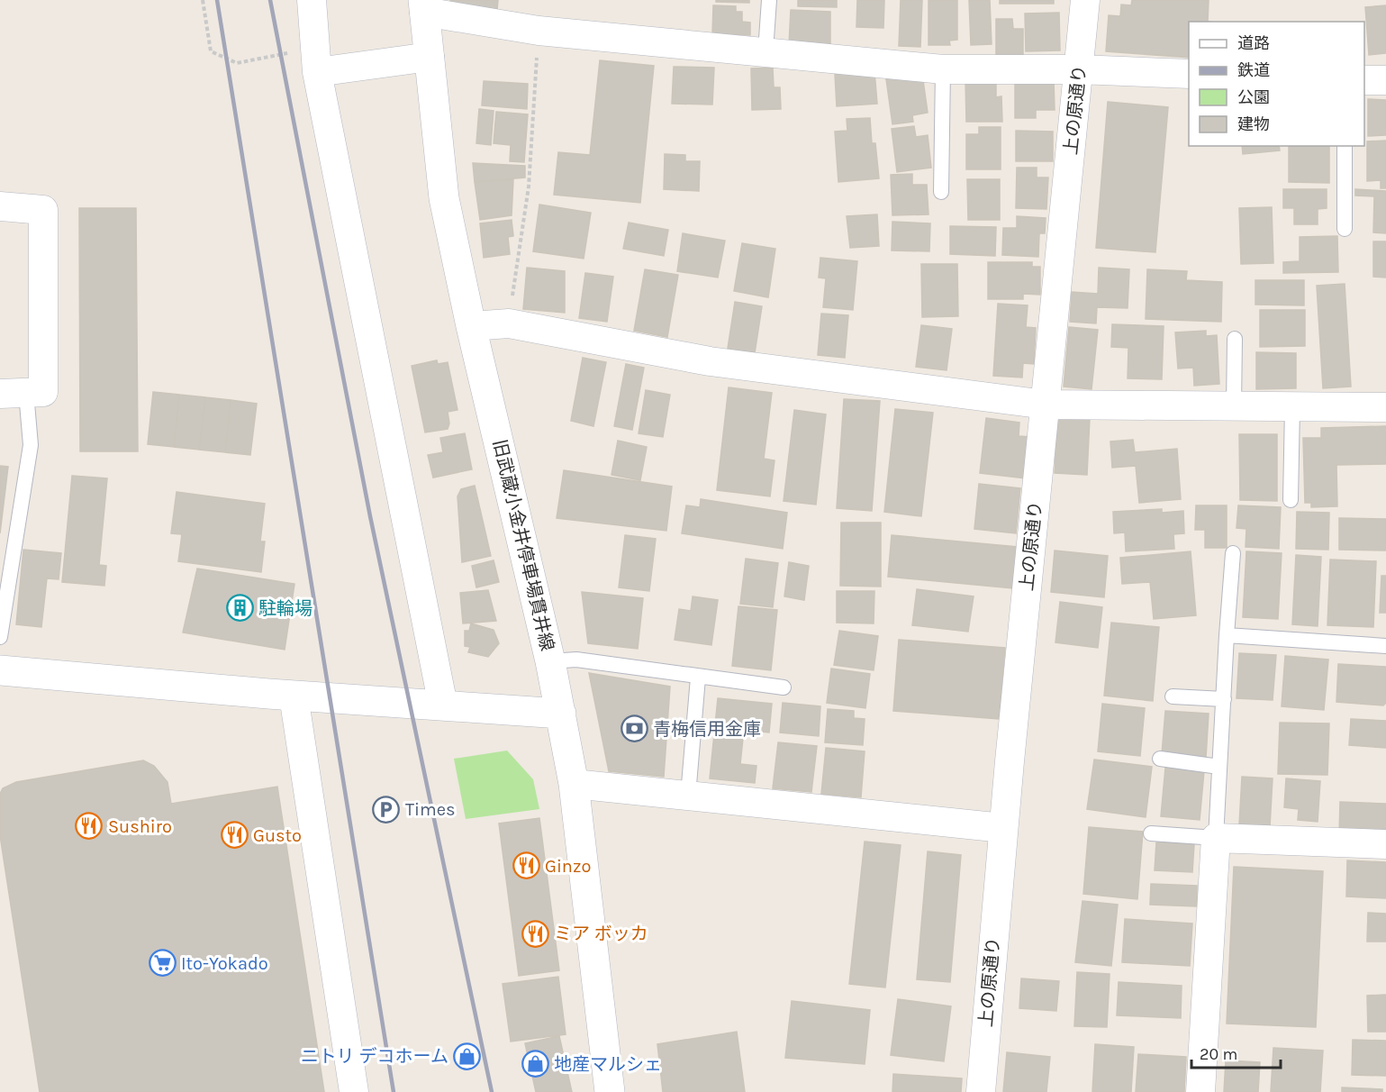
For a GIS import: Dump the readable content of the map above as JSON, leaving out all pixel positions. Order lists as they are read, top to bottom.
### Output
{
  "streets": {
    "street": ["上の原通り", "旧武蔵小金井停車場貫井線"]
  },
  "places": {
    "building": ["駐輪場"],
    "bank": ["青梅信用金庫"],
    "parking": ["Times"],
    "restaurant": [
      "Sushiro",
      "Gusto",
      "Ginzo",
      "ミア ボッカ"
    ],
    "supermarket": ["Ito-Yokado"],
    "shop": ["ニトリ デコホーム", "地産マルシェ"]
  },
  "legend": [
    "道路",
    "鉄道",
    "公園",
    "建物"
  ],
  "scale_bar": "20 m"
}
